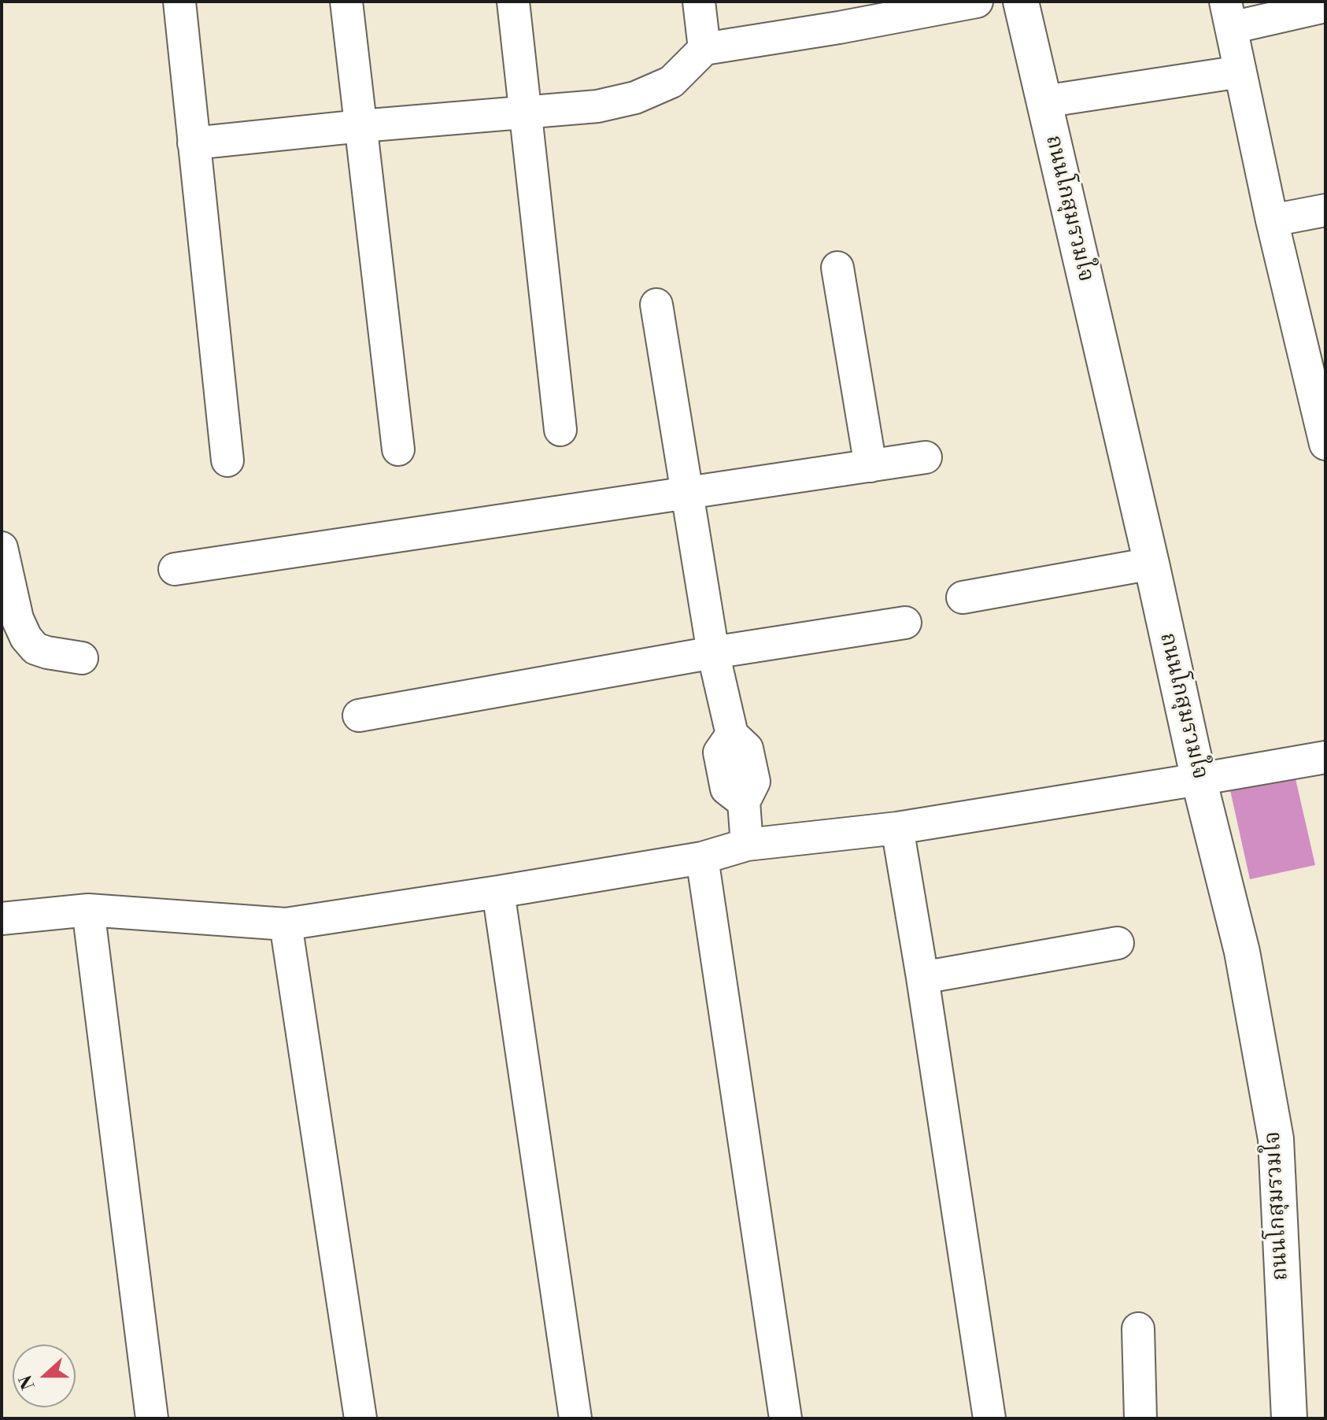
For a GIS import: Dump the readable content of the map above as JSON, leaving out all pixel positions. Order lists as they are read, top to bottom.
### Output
{
  "streets": {
    "street": ["ถนนโกสุมรวมใจ"]
  },
  "north": "left"
}
